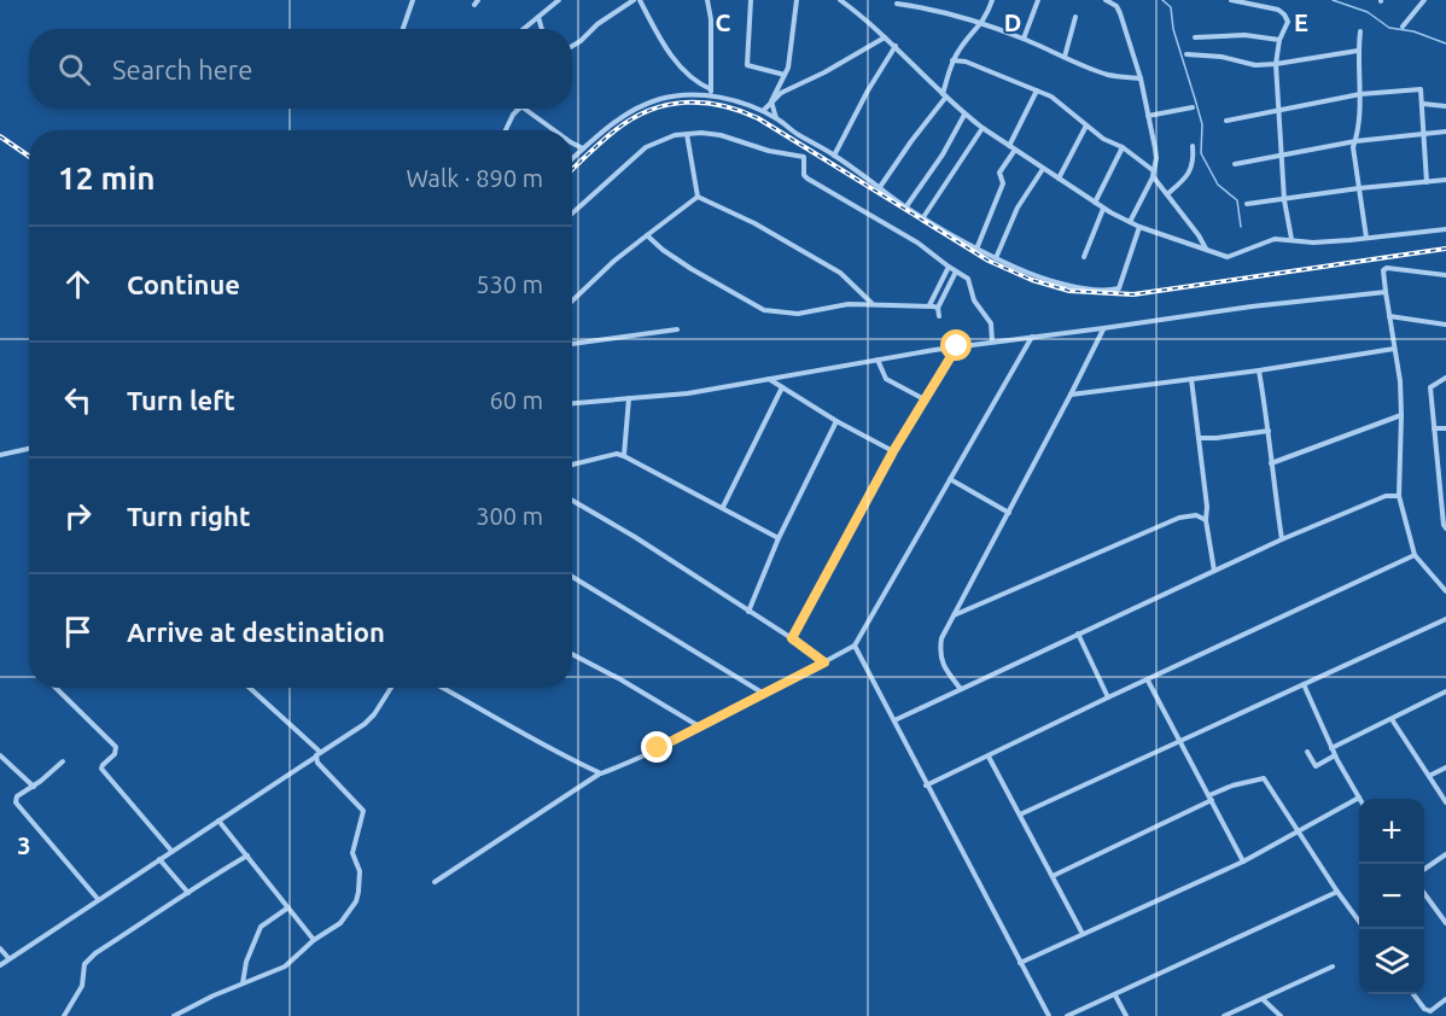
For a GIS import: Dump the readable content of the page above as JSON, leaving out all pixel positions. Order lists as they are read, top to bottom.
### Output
{
  "page": {
    "search": "Search here",
    "heading": ["12 min", "Walk · 890 m"],
    "list": [
      ["Continue", "530 m"],
      ["Turn left", "60 m"],
      ["Turn right", "300 m"],
      "Arrive at destination"
    ],
    "map_buttons": ["+", "−"]
  },
  "grid": {
    "columns": ["C", "D", "E"],
    "rows": ["3"]
  }
}
